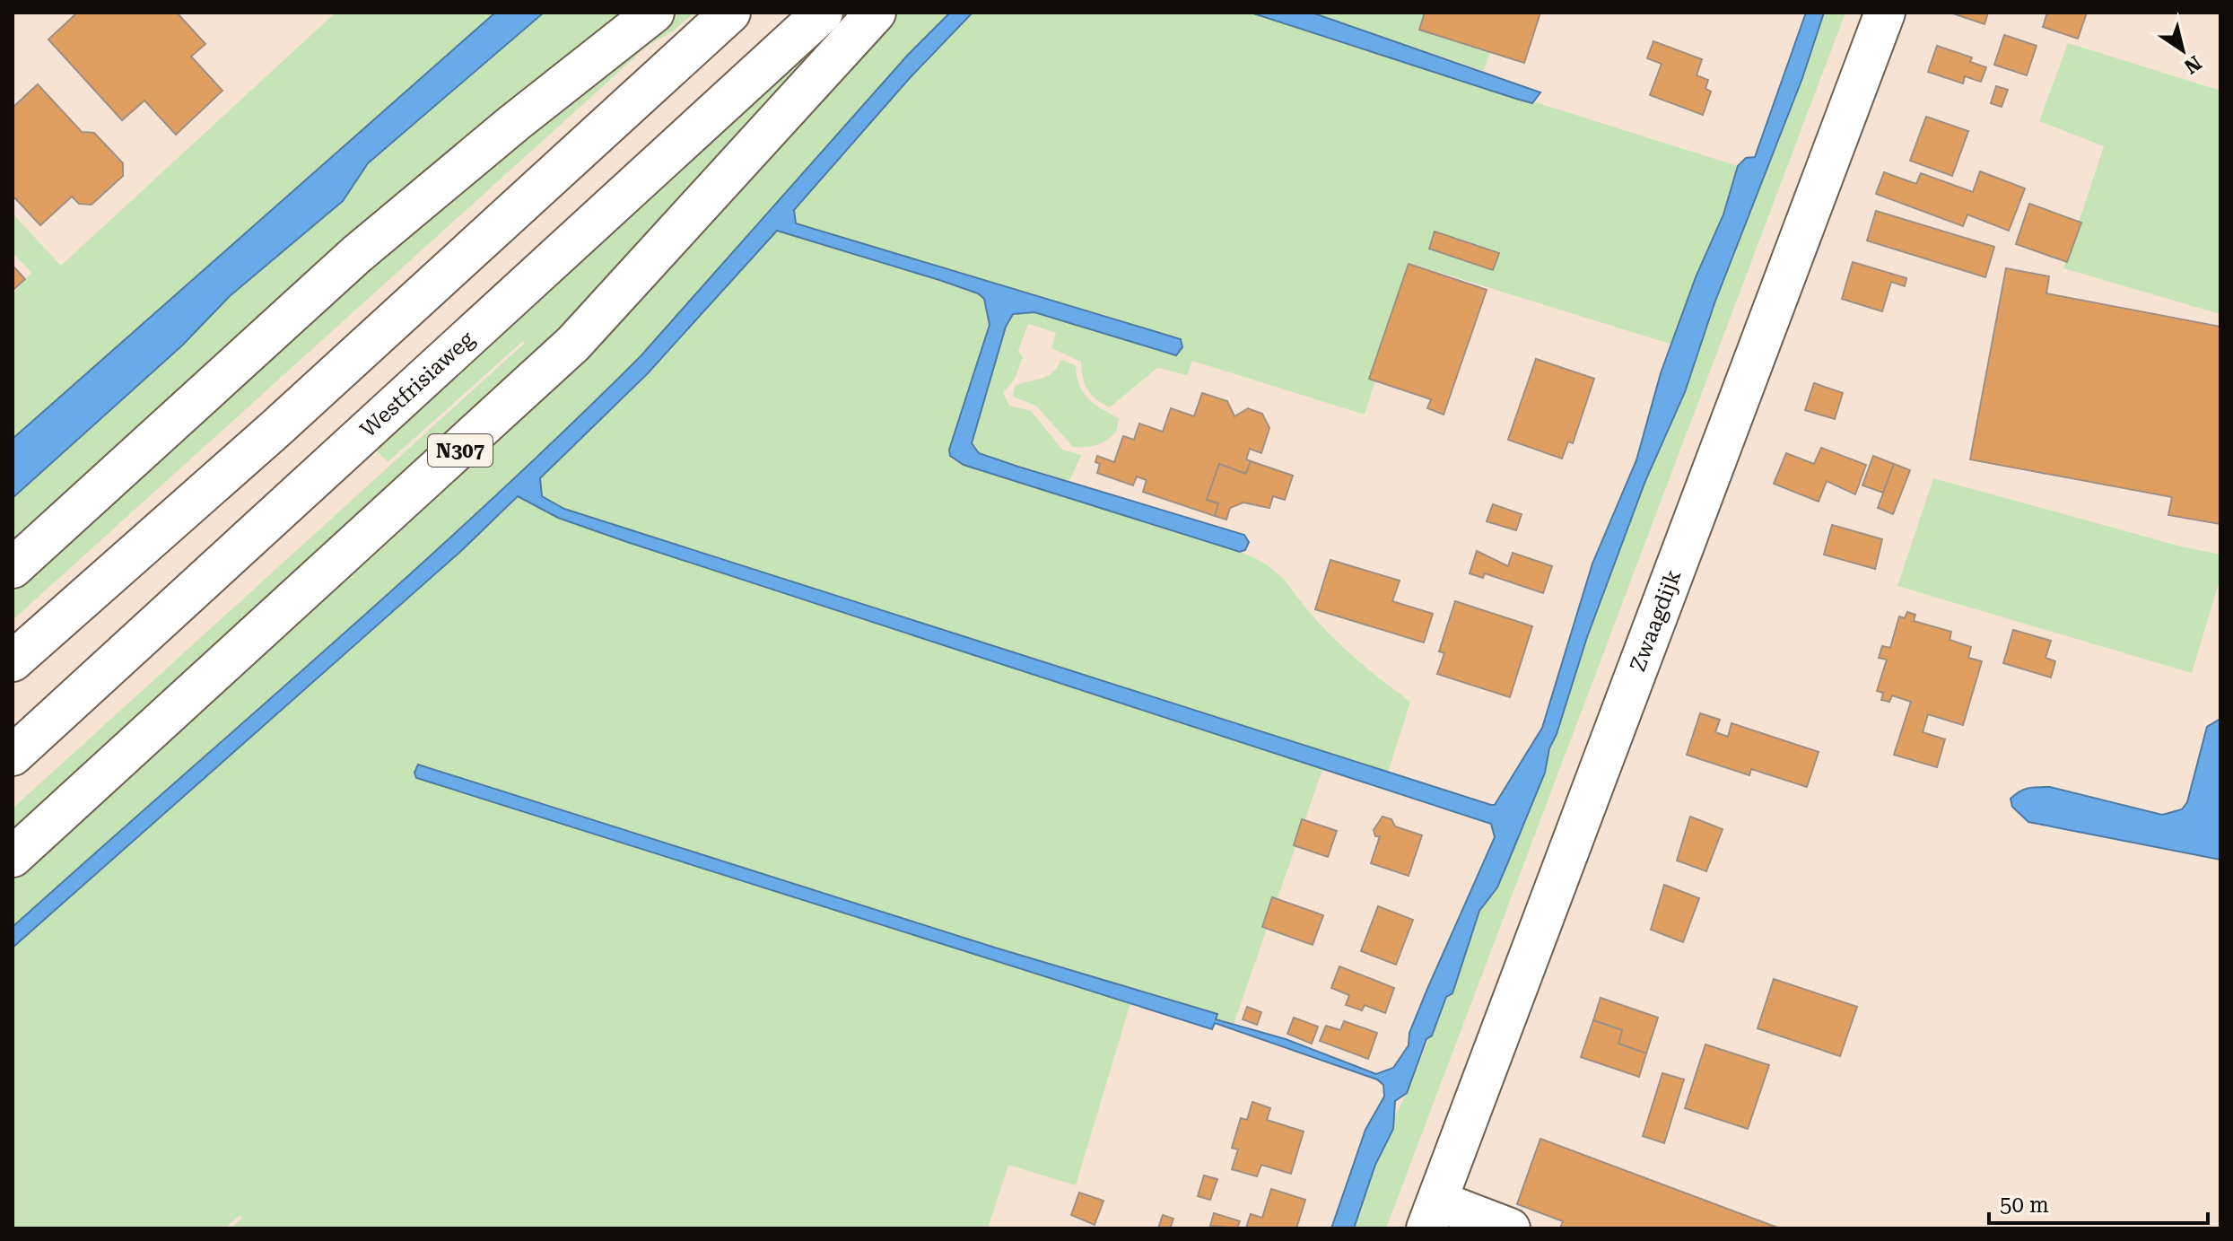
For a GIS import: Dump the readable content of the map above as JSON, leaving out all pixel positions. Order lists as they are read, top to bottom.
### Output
{
  "streets": {
    "main road": ["Westfrisiaweg", "N307", "Zwaagdijk"]
  },
  "scale_bar": "50 m",
  "north": "bottom right"
}
